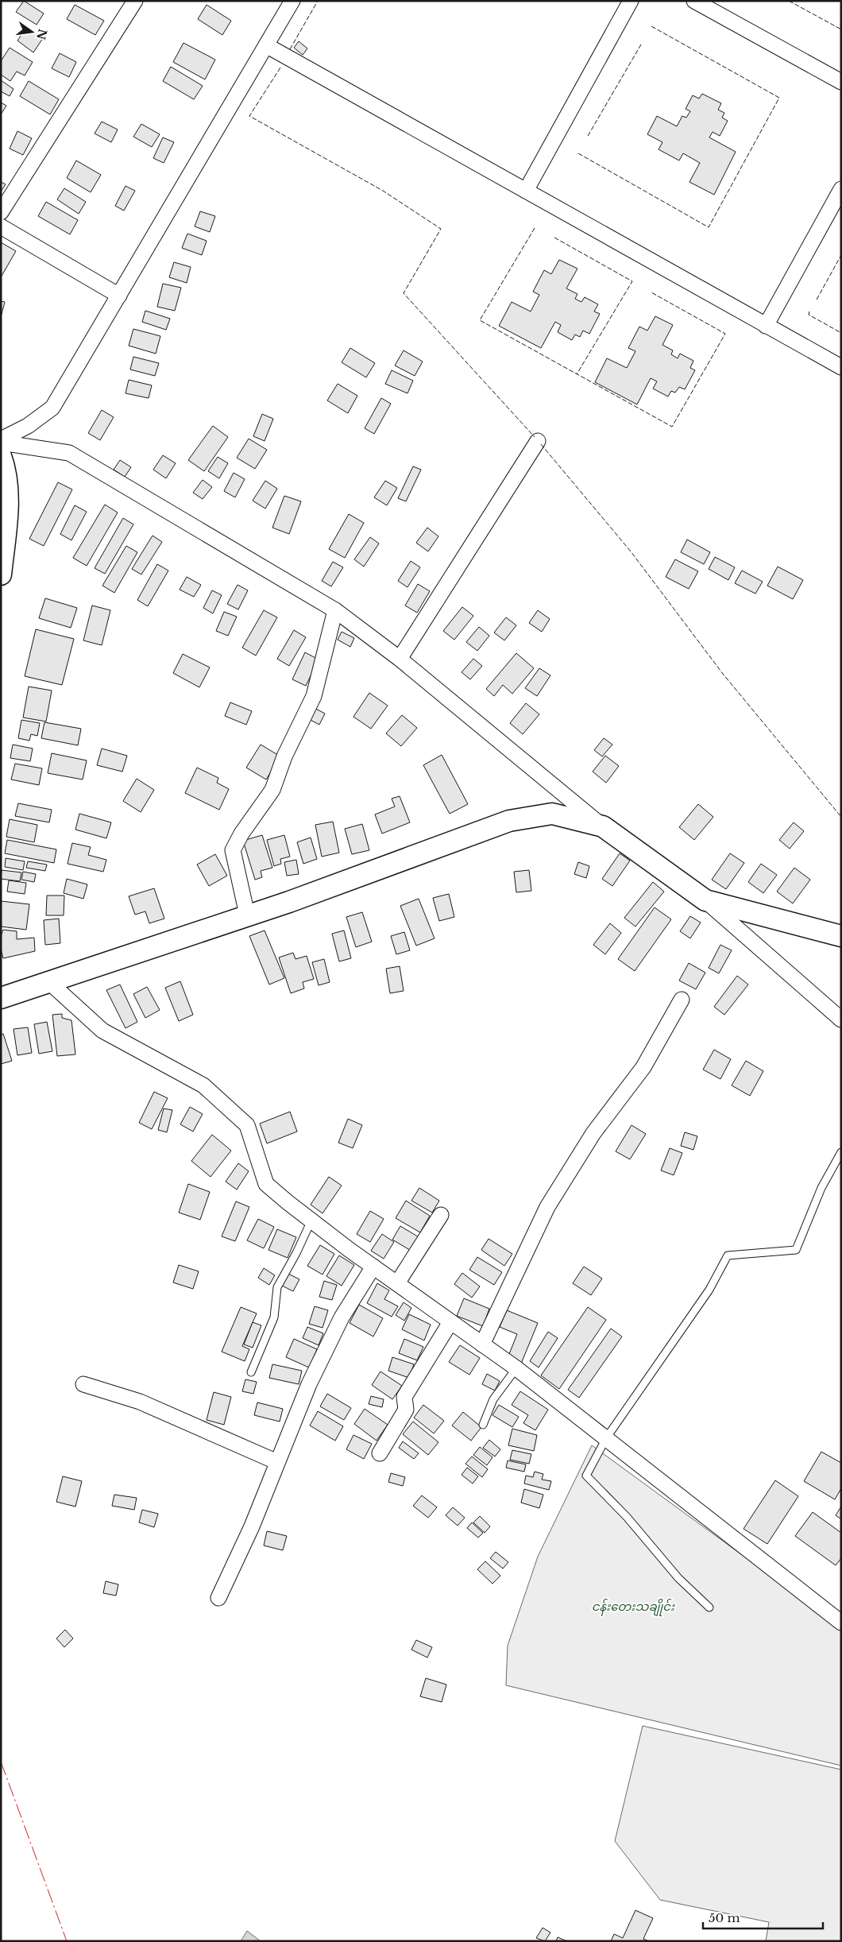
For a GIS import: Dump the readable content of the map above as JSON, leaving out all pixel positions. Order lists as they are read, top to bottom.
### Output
{
  "parks": ["ငန်းတေးသချိုင်း"],
  "scale_bar": "50 m",
  "north": "right"
}
